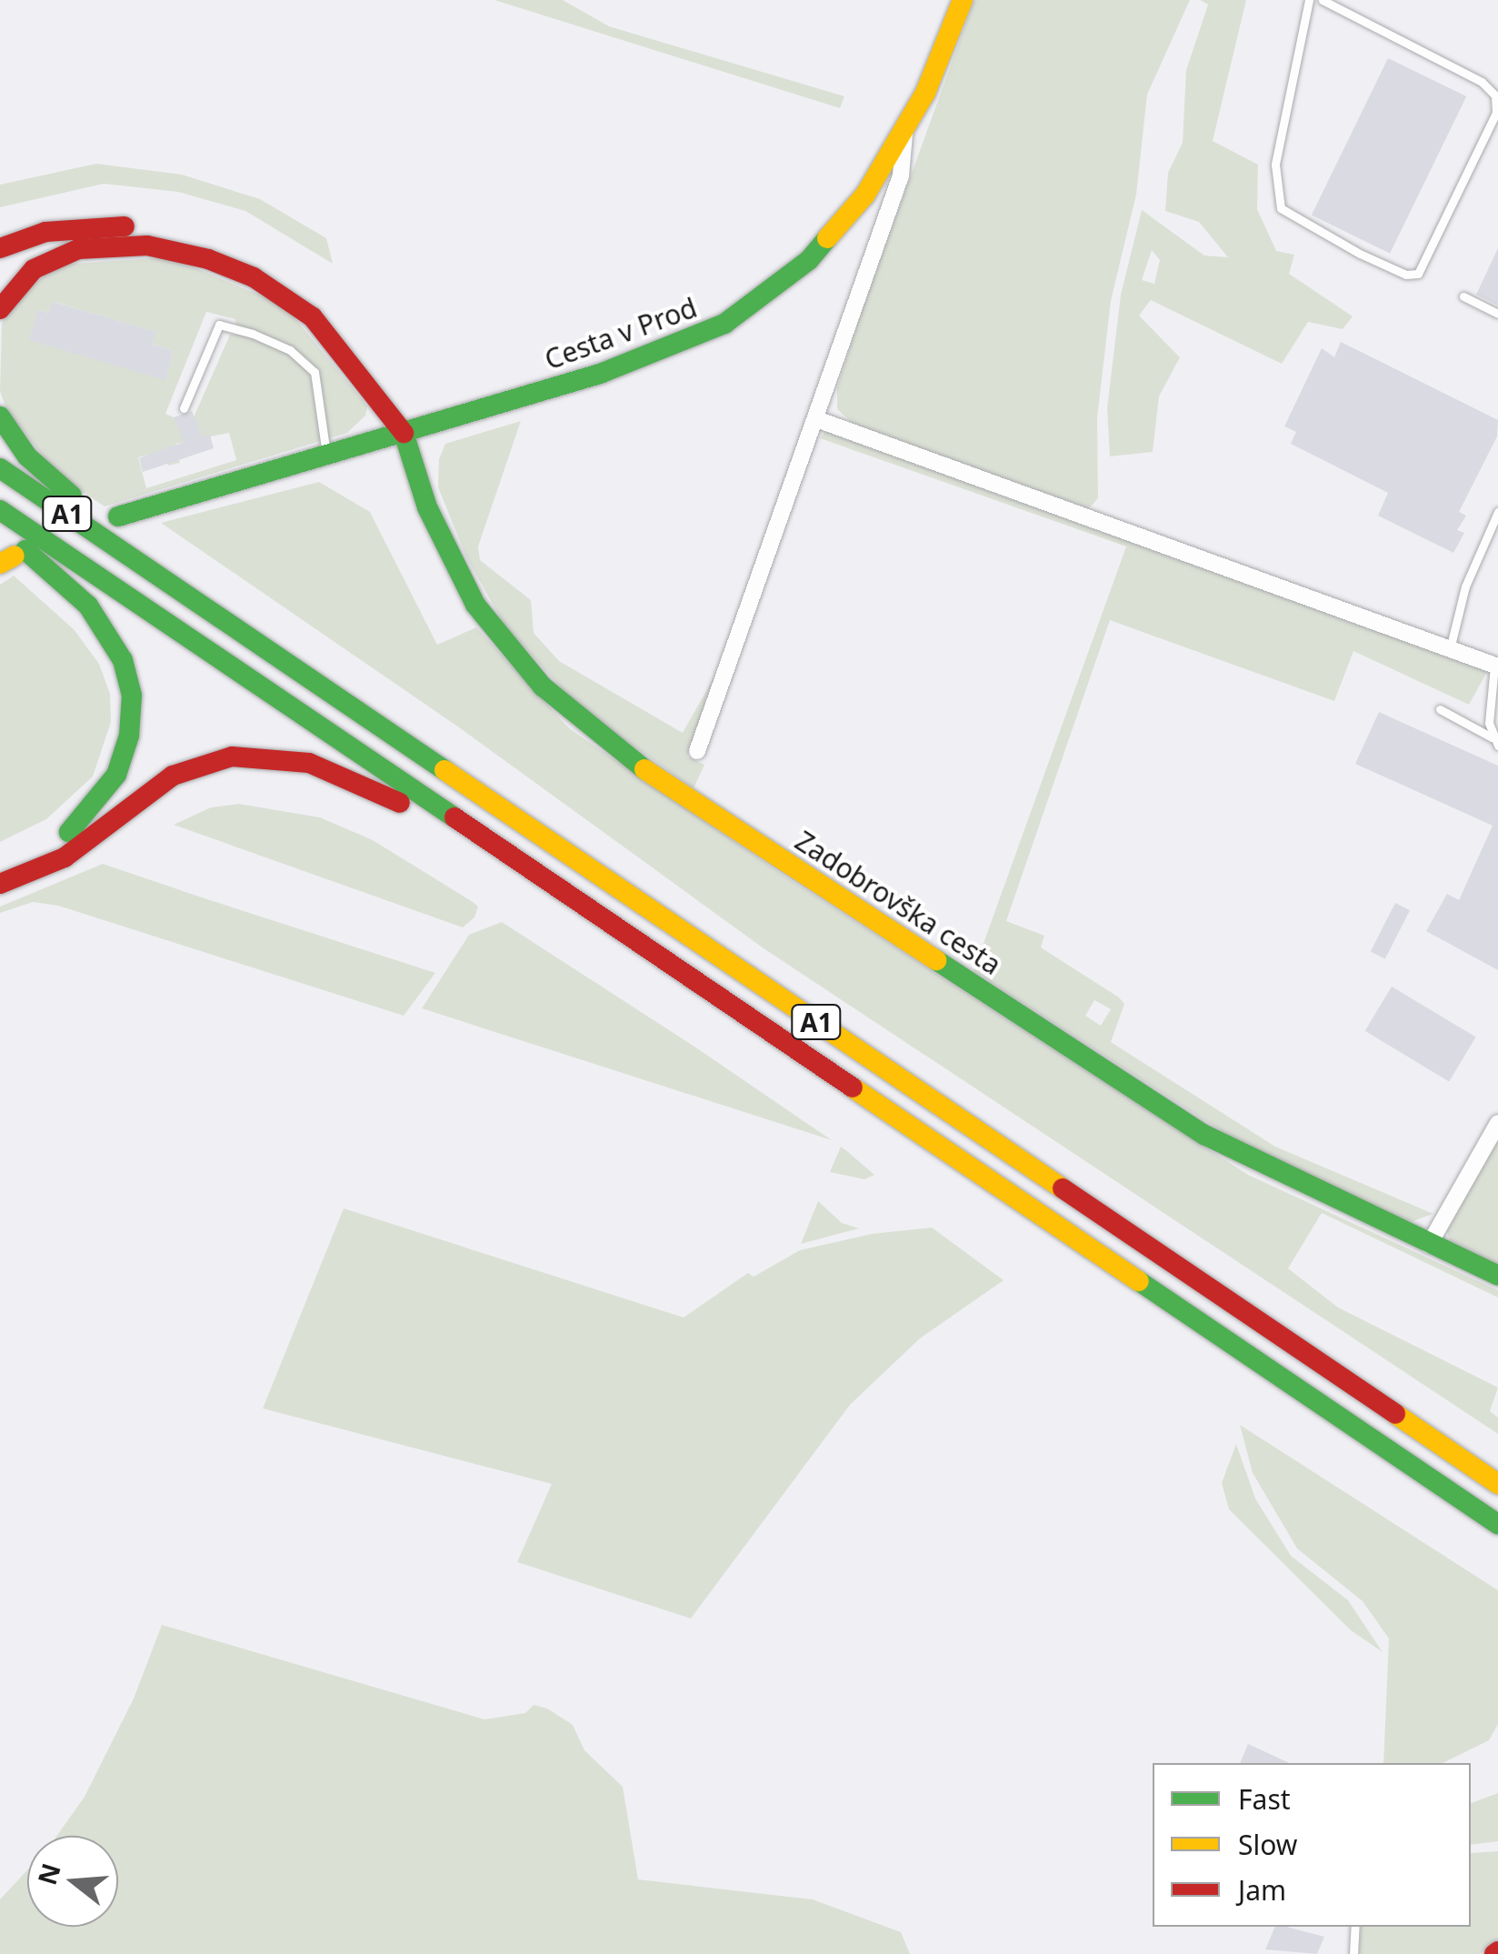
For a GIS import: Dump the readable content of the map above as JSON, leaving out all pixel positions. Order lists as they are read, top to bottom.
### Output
{
  "streets": {
    "main road": ["Cesta v Prod", "A1", "Zadobrovška cesta"]
  },
  "crossings": [
    ["Cesta v Prod", "Zadobrovška cesta"]
  ],
  "legend": ["Fast", "Slow", "Jam"],
  "north": "left"
}
